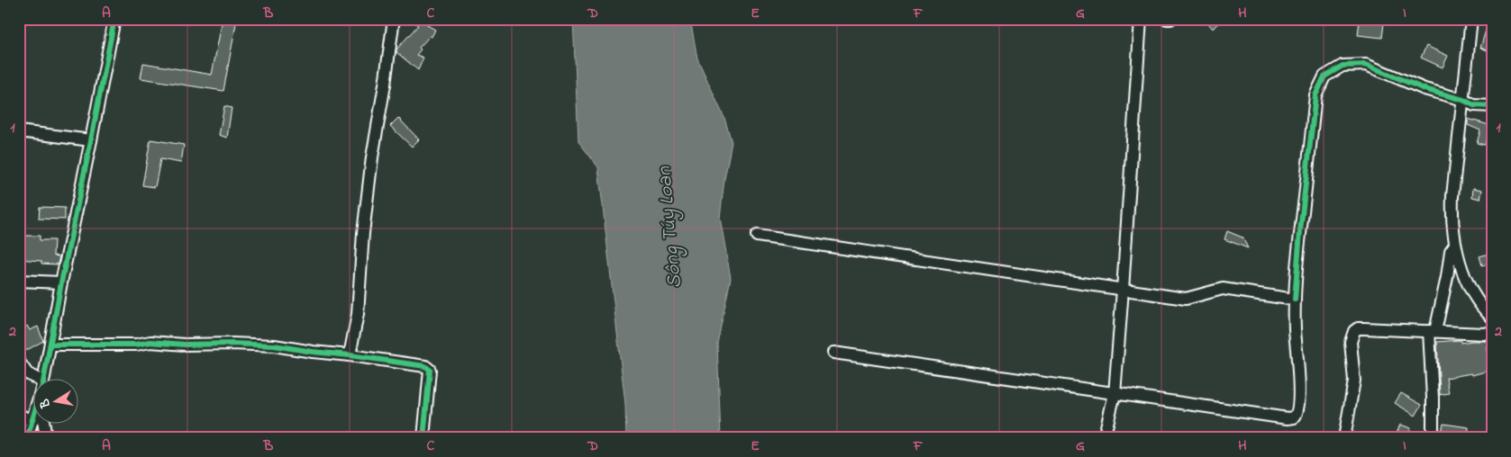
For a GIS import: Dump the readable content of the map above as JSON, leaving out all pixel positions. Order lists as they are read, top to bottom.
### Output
{
  "water": ["Sông Túy Loan"],
  "north": "left",
  "grid": {
    "columns": [
      "A",
      "B",
      "C",
      "D",
      "E",
      "F",
      "G",
      "H",
      "I"
    ],
    "rows": ["1", "2"]
  }
}
